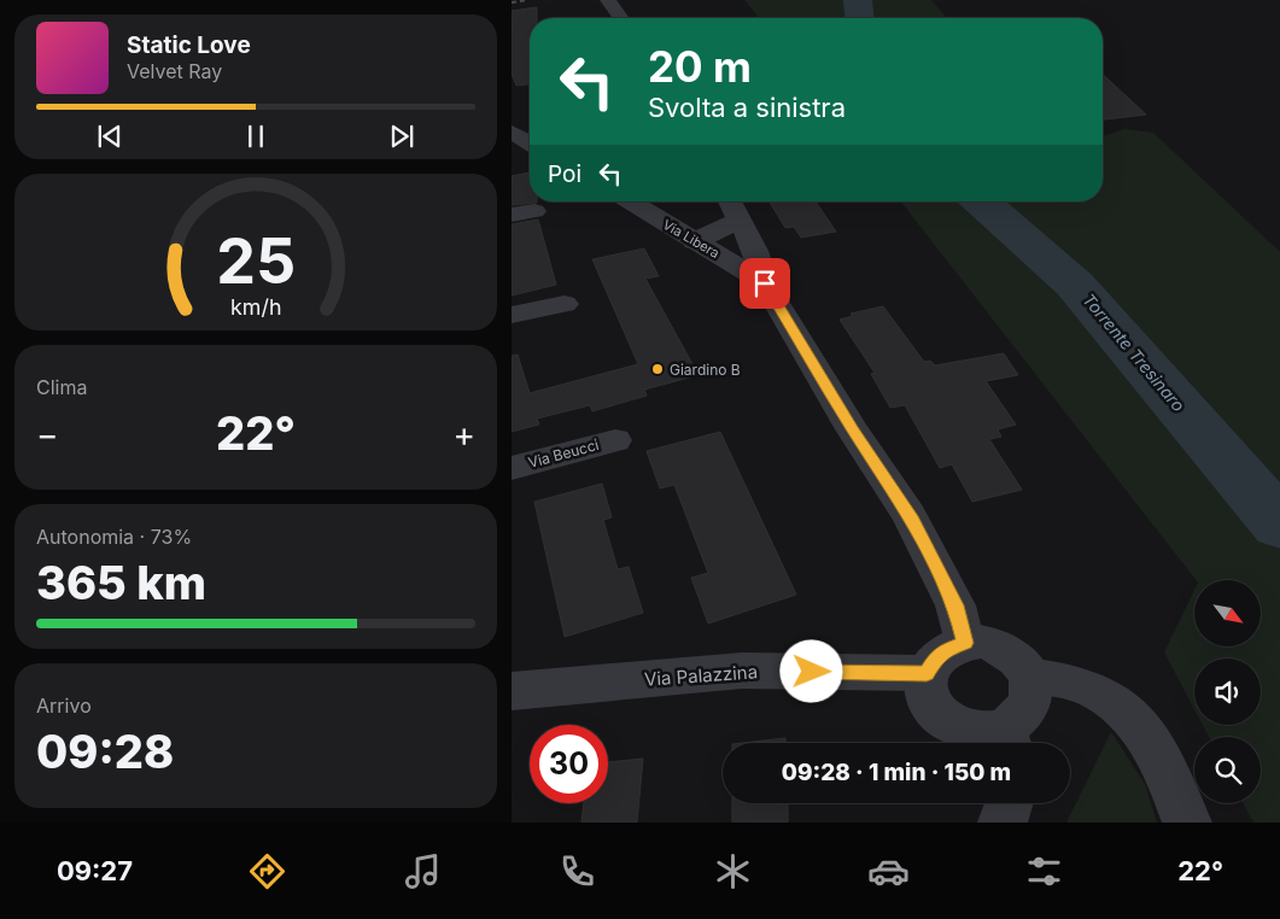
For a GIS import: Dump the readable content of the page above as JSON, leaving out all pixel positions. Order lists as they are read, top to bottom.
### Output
{
  "streets": {
    "street": ["Via Libera", "Via Beucci", "Via Palazzina"]
  },
  "water": ["Torrente Tresinaro"],
  "places": ["Giardino B"],
  "north": "bottom right",
  "page": {
    "turn": ["20 m", "Svolta a sinistra"],
    "song": ["Static Love", "Velvet Ray"],
    "then": "Poi",
    "tile": [
      "Clima",
      ["Autonomia · 73%", "365 km"],
      ["Arrivo", "09:28"]
    ],
    "heat": ["−", "22°", "+"],
    "limit": "30",
    "trip": "09:28 · 1 min · 150 m",
    "tabs": ["09:27", "22°"],
    "gauge": ["25", "km/h"]
  }
}
